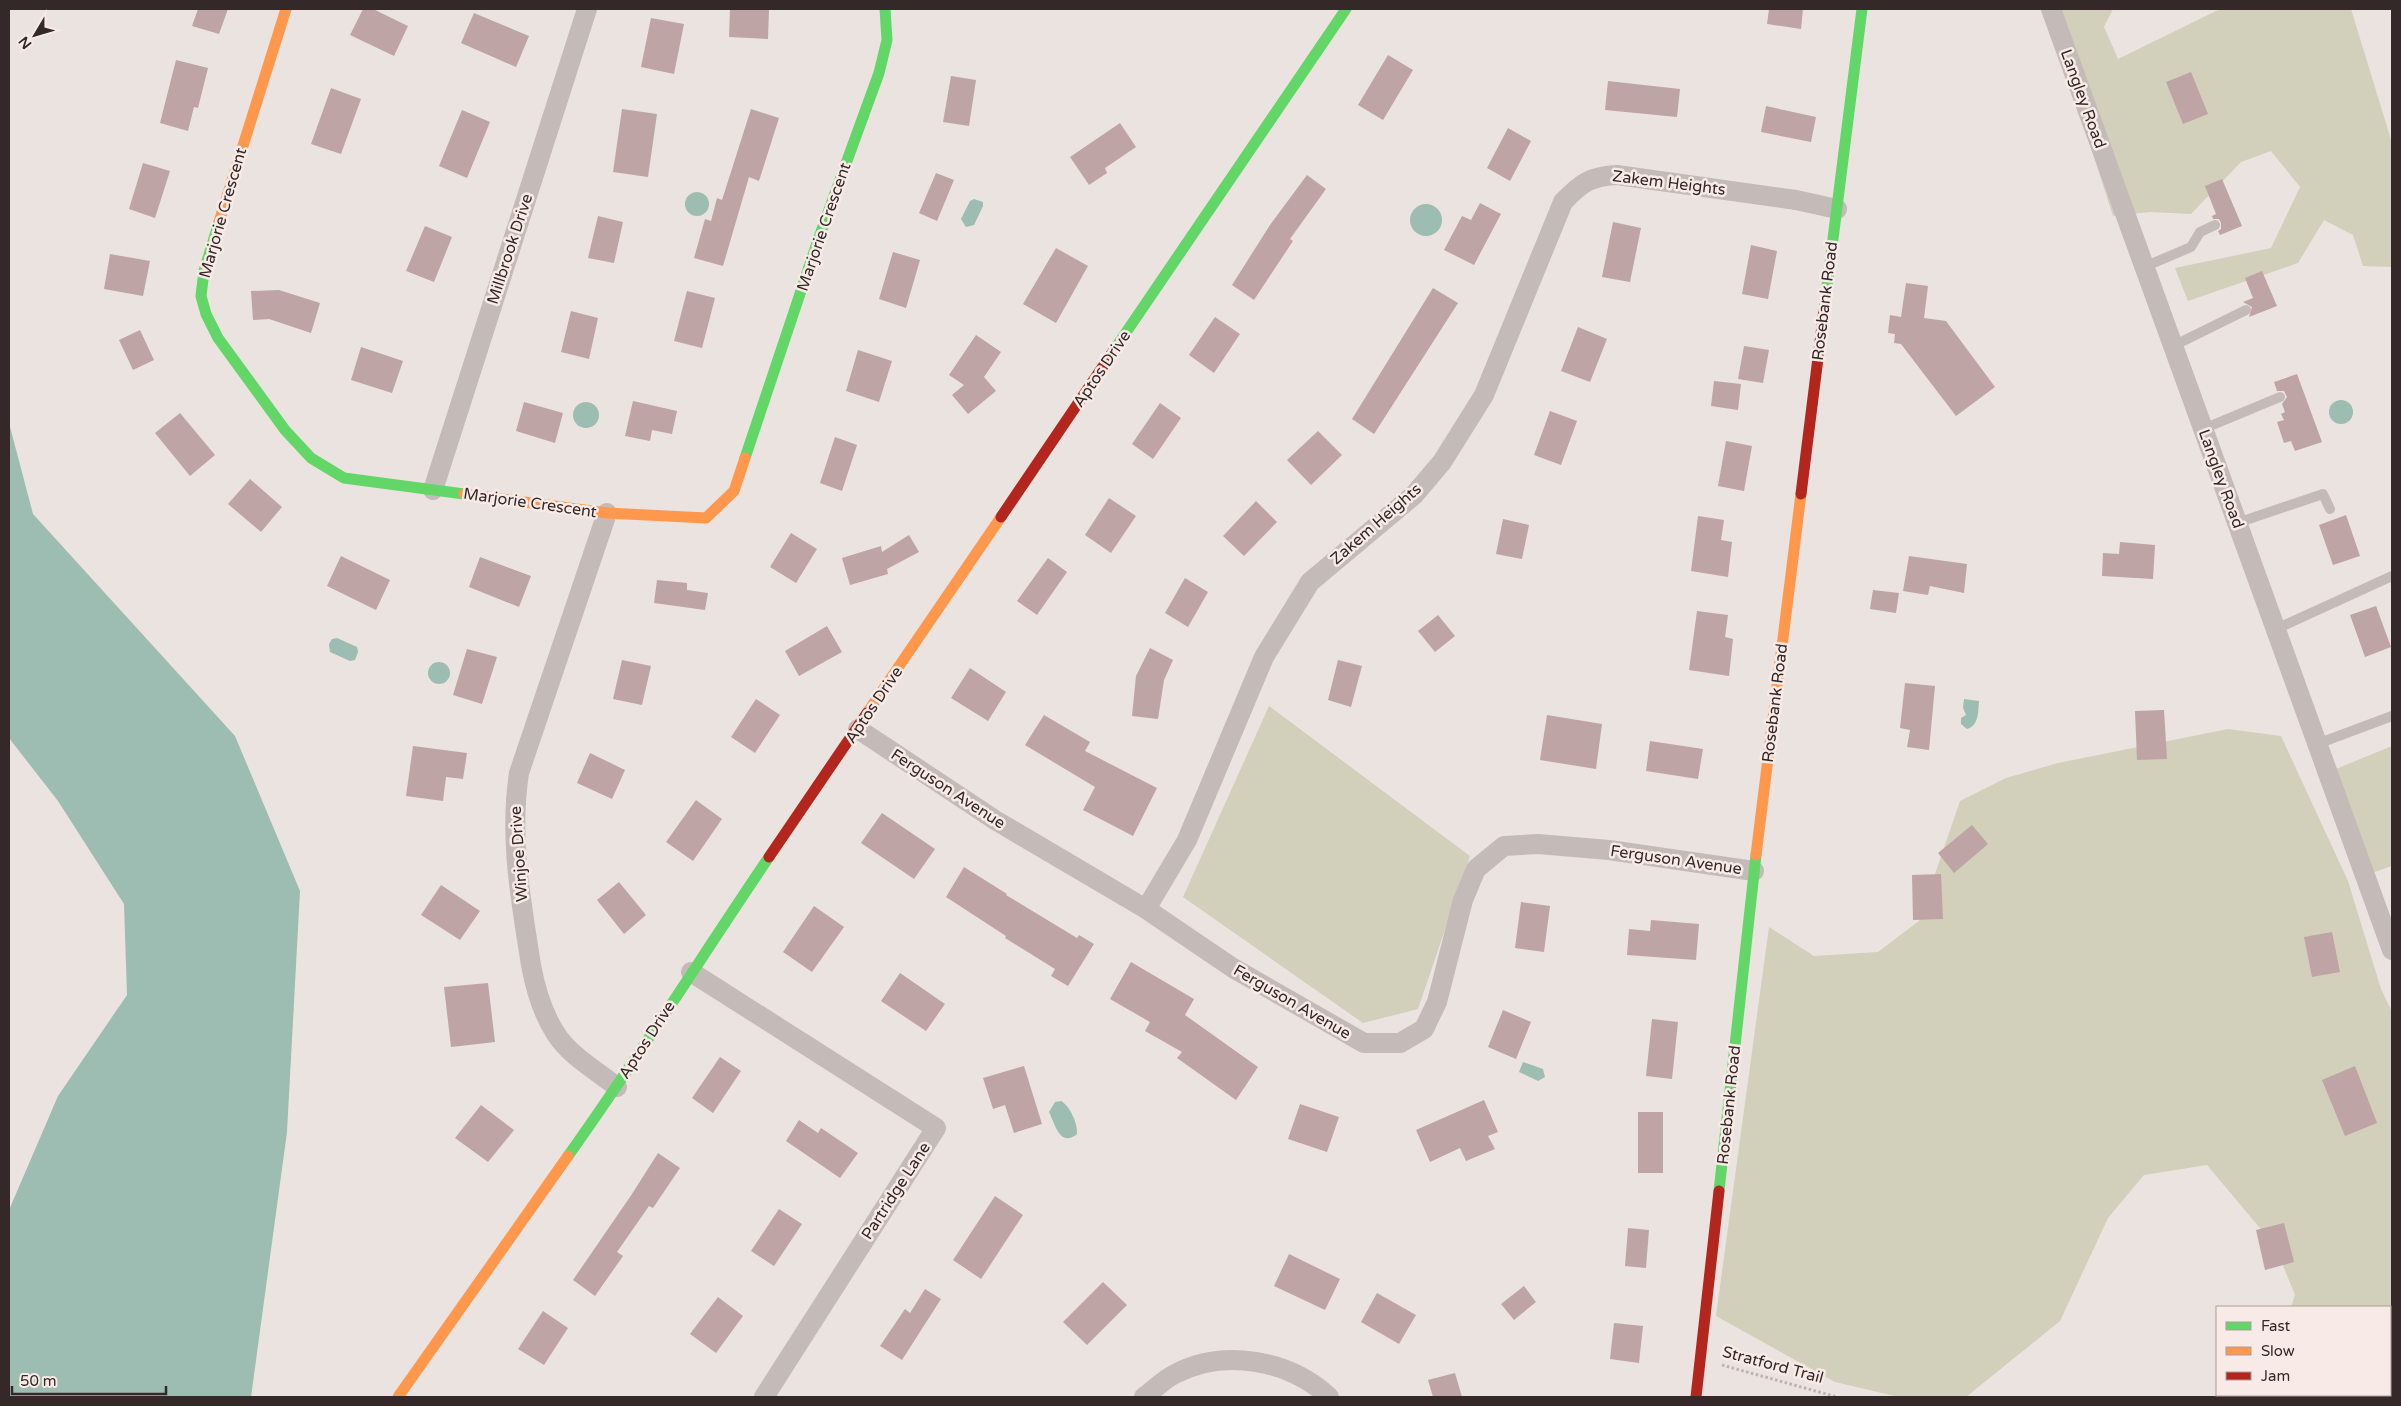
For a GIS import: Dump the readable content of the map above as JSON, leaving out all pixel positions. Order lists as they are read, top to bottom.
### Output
{
  "streets": {
    "street": [
      "Langley Road",
      "Zakem Heights",
      "Marjorie Crescent",
      "Millbrook Drive",
      "Rosebank Road",
      "Aptos Drive",
      "Ferguson Avenue",
      "Winjoe Drive",
      "Partridge Lane"
    ],
    "path": ["Stratford Trail"]
  },
  "crossings": [
    ["Zakem Heights", "Rosebank Road"],
    ["Zakem Heights", "Ferguson Avenue"],
    ["Marjorie Crescent", "Millbrook Drive"],
    ["Marjorie Crescent", "Winjoe Drive"],
    ["Rosebank Road", "Ferguson Avenue"],
    ["Rosebank Road", "Stratford Trail"],
    ["Aptos Drive", "Ferguson Avenue"],
    ["Aptos Drive", "Winjoe Drive"],
    ["Aptos Drive", "Partridge Lane"]
  ],
  "legend": ["Fast", "Slow", "Jam"],
  "scale_bar": "50 m",
  "north": "bottom left"
}
